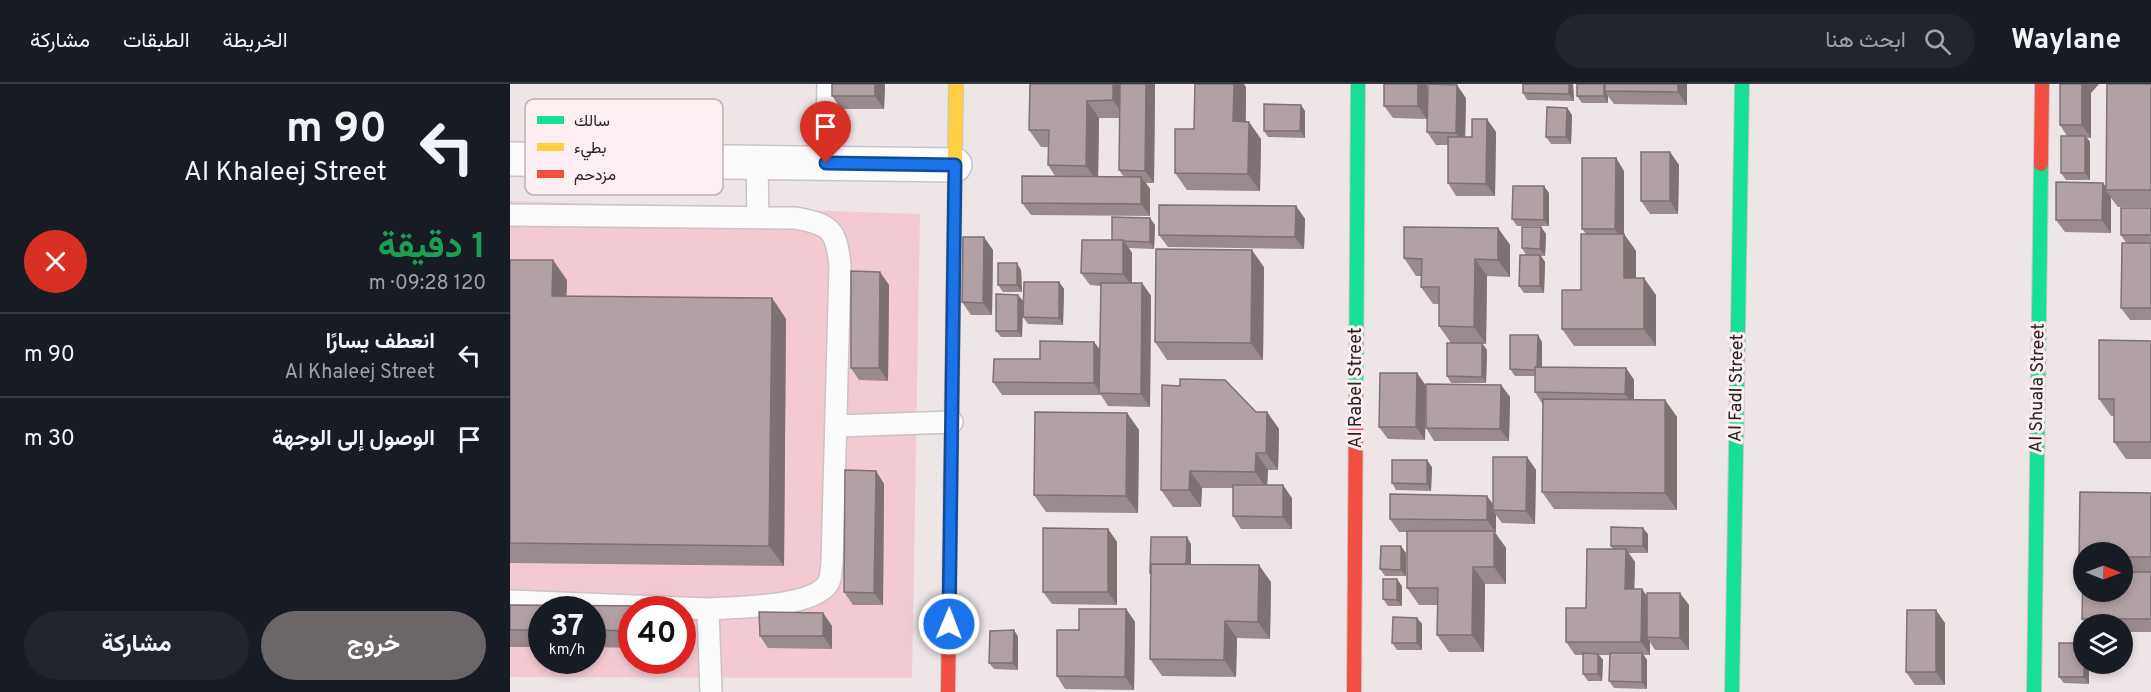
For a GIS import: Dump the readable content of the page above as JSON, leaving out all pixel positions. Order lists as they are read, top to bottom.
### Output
{
  "streets": {
    "street": ["Al Rabel Street", "Al Fadl Street", "Al Shuala Street"]
  },
  "legend": ["سالك", "بطيء", "مزدحم"],
  "north": "right",
  "page": {
    "header": "Waylane",
    "search": "ابحث هنا",
    "nav": ["الخريطة", "الطبقات", "مشاركة"],
    "turn": ["90 m", "Al Khaleej Street"],
    "heading": ["1 دقيقة", "120 m · 09:28"],
    "list": [
      {
        "name": "انعطف يسارًا",
        "note": "Al Khaleej Street",
        "value": "90 m"
      },
      {
        "name": "الوصول إلى الوجهة",
        "value": "30 m"
      }
    ],
    "speed": "37 km/h",
    "limit": "40",
    "buttons": ["خروج", "مشاركة"]
  }
}
